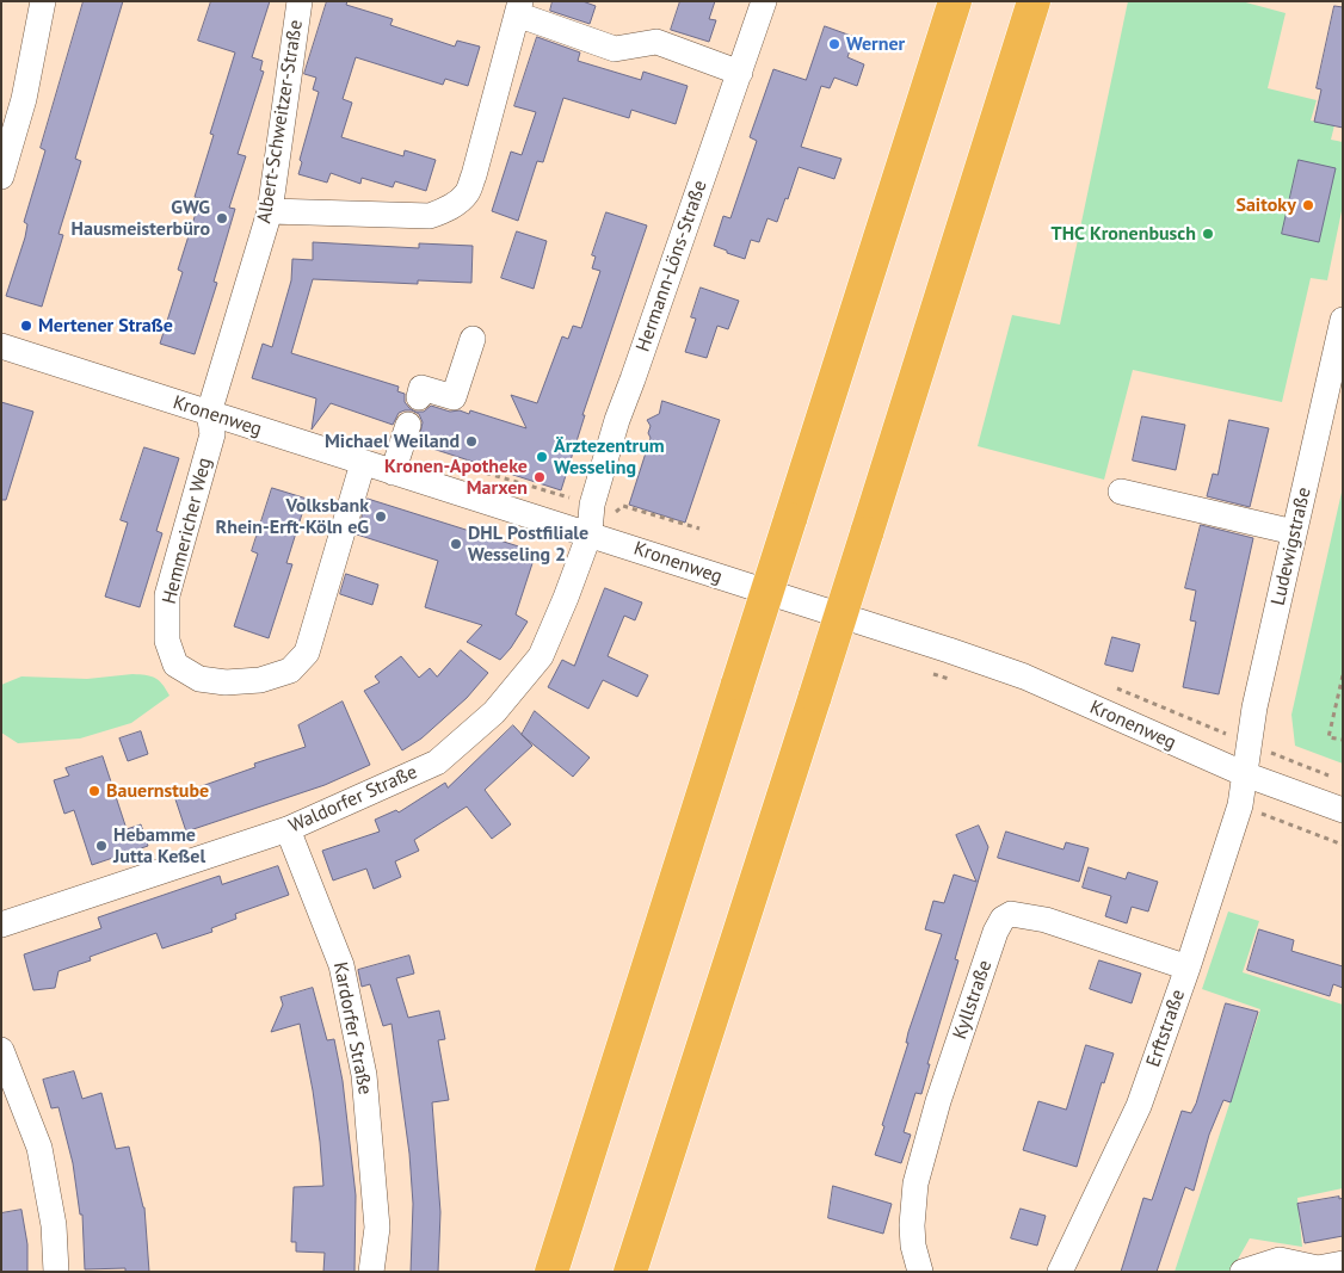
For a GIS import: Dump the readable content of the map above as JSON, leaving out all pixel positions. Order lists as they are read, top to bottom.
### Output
{
  "streets": {
    "street": [
      "Albert-Schweitzer-Straße",
      "Hermann-Löns-Straße",
      "Kronenweg",
      "Hemmericher Weg",
      "Ludewigstraße",
      "Waldorfer Straße",
      "Kyllstraße",
      "Kardorfer Straße",
      "Erftstraße"
    ]
  },
  "crossings": [
    ["Albert-Schweitzer-Straße", "Kronenweg"],
    ["Albert-Schweitzer-Straße", "Hemmericher Weg"],
    ["Hermann-Löns-Straße", "Kronenweg"],
    ["Hermann-Löns-Straße", "Waldorfer Straße"],
    ["Kronenweg", "Hemmericher Weg"],
    ["Kronenweg", "Ludewigstraße"],
    ["Kronenweg", "Waldorfer Straße"],
    ["Kronenweg", "Erftstraße"],
    ["Ludewigstraße", "Erftstraße"],
    ["Waldorfer Straße", "Kardorfer Straße"],
    ["Kyllstraße", "Erftstraße"]
  ],
  "places": [
    "Werner",
    "Saitoky",
    "GWG Hausmeisterbüro",
    "THC Kronenbusch",
    "Mertener Straße",
    "Michael Weiland",
    "Ärztezentrum Wesseling",
    "Kronen-Apotheke Marxen",
    "Volksbank Rhein-Erft-Köln eG",
    "DHL Postfiliale Wesseling 2",
    "Bauernstube",
    "Hebamme Jutta Keßel"
  ]
}
